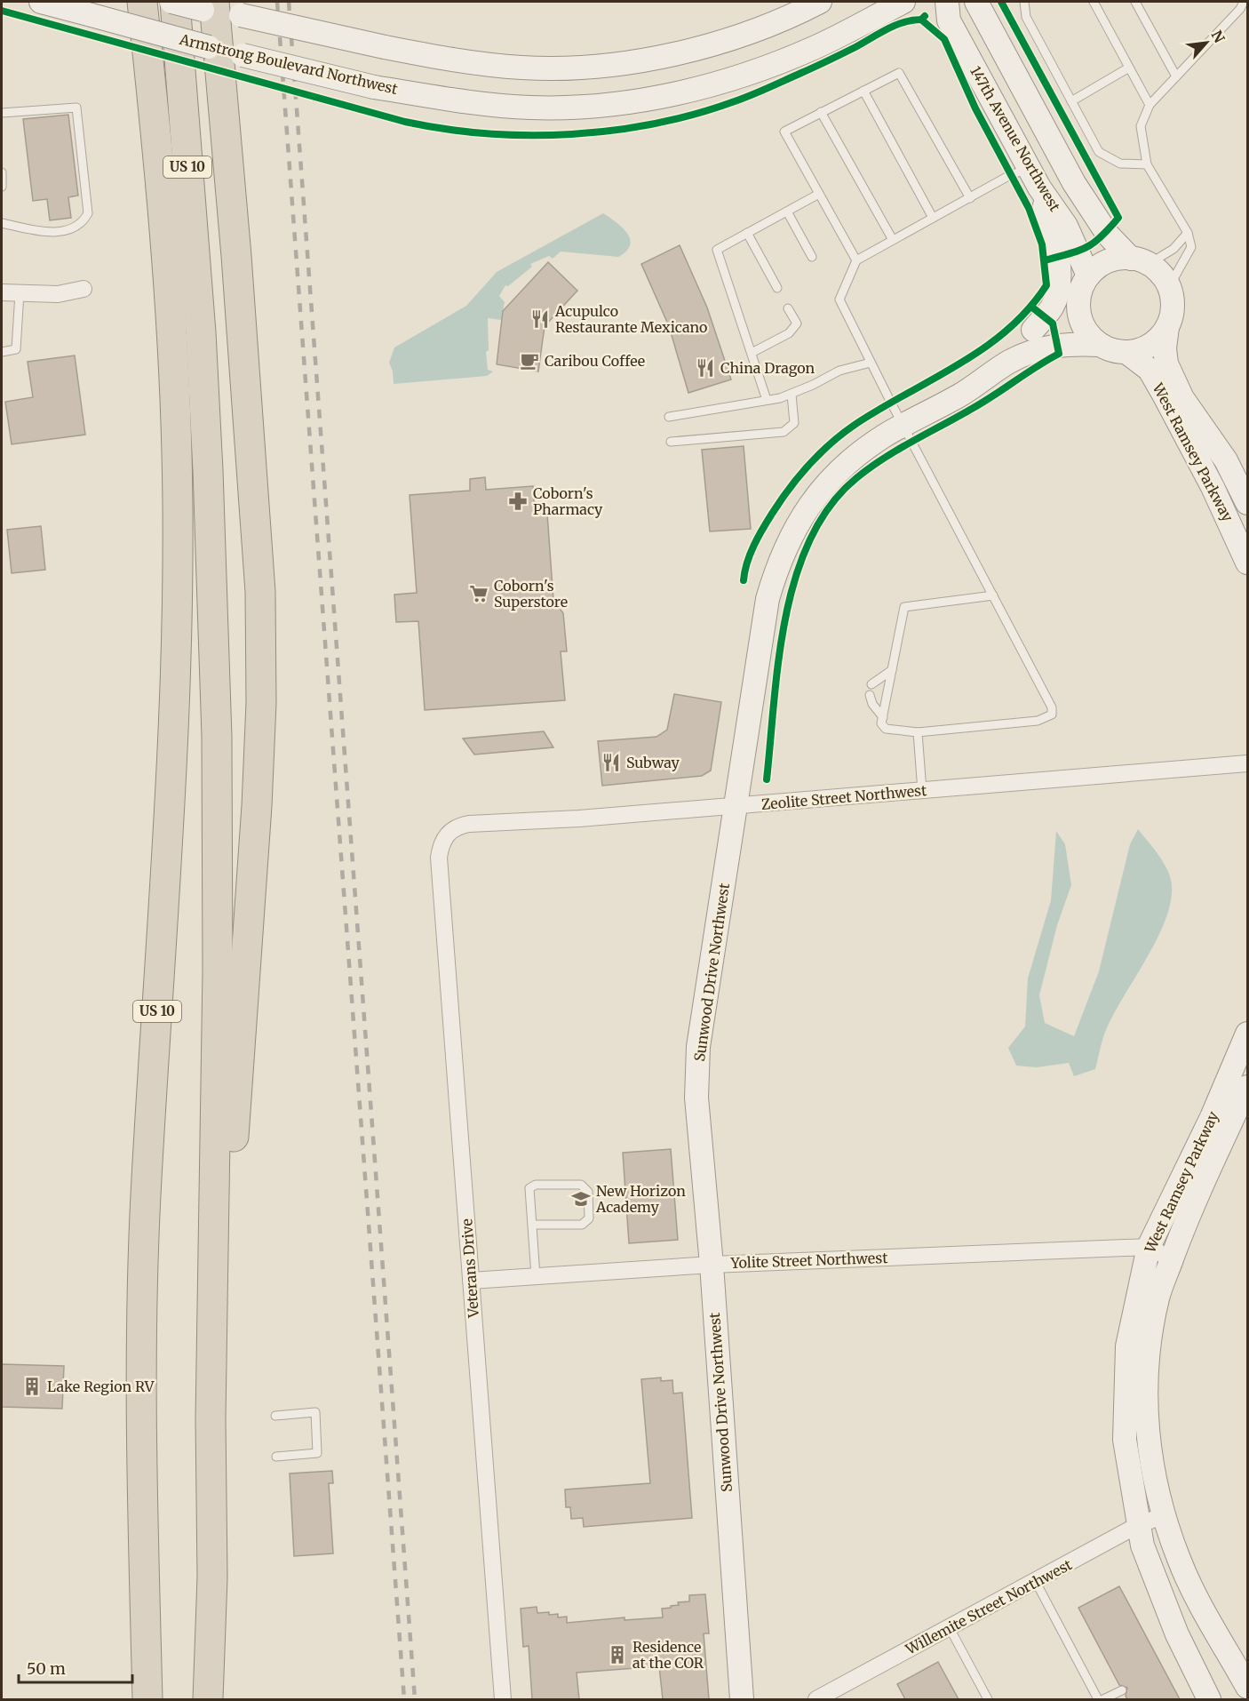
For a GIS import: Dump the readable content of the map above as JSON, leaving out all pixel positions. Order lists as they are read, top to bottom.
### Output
{
  "streets": {
    "highway": ["US 10"],
    "street": [
      "Armstrong Boulevard Northwest",
      "147th Avenue Northwest",
      "West Ramsey Parkway",
      "Zeolite Street Northwest",
      "Sunwood Drive Northwest",
      "Yolite Street Northwest",
      "Veterans Drive",
      "Willemite Street Northwest"
    ]
  },
  "crossings": [
    ["147th Avenue Northwest", "West Ramsey Parkway"],
    ["West Ramsey Parkway", "Yolite Street Northwest"],
    ["West Ramsey Parkway", "Willemite Street Northwest"],
    ["Zeolite Street Northwest", "Sunwood Drive Northwest"],
    ["Zeolite Street Northwest", "Veterans Drive"],
    ["Sunwood Drive Northwest", "Yolite Street Northwest"],
    ["Yolite Street Northwest", "Veterans Drive"]
  ],
  "places": {
    "restaurant": ["Acupulco Restaurante Mexicano", "China Dragon", "Subway"],
    "cafe": ["Caribou Coffee"],
    "pharmacy": ["Coborn's Pharmacy"],
    "supermarket": ["Coborn's Superstore"],
    "school or university": ["New Horizon Academy"],
    "building": ["Lake Region RV", "Residence at the COR"]
  },
  "scale_bar": "50 m",
  "north": "top right"
}
